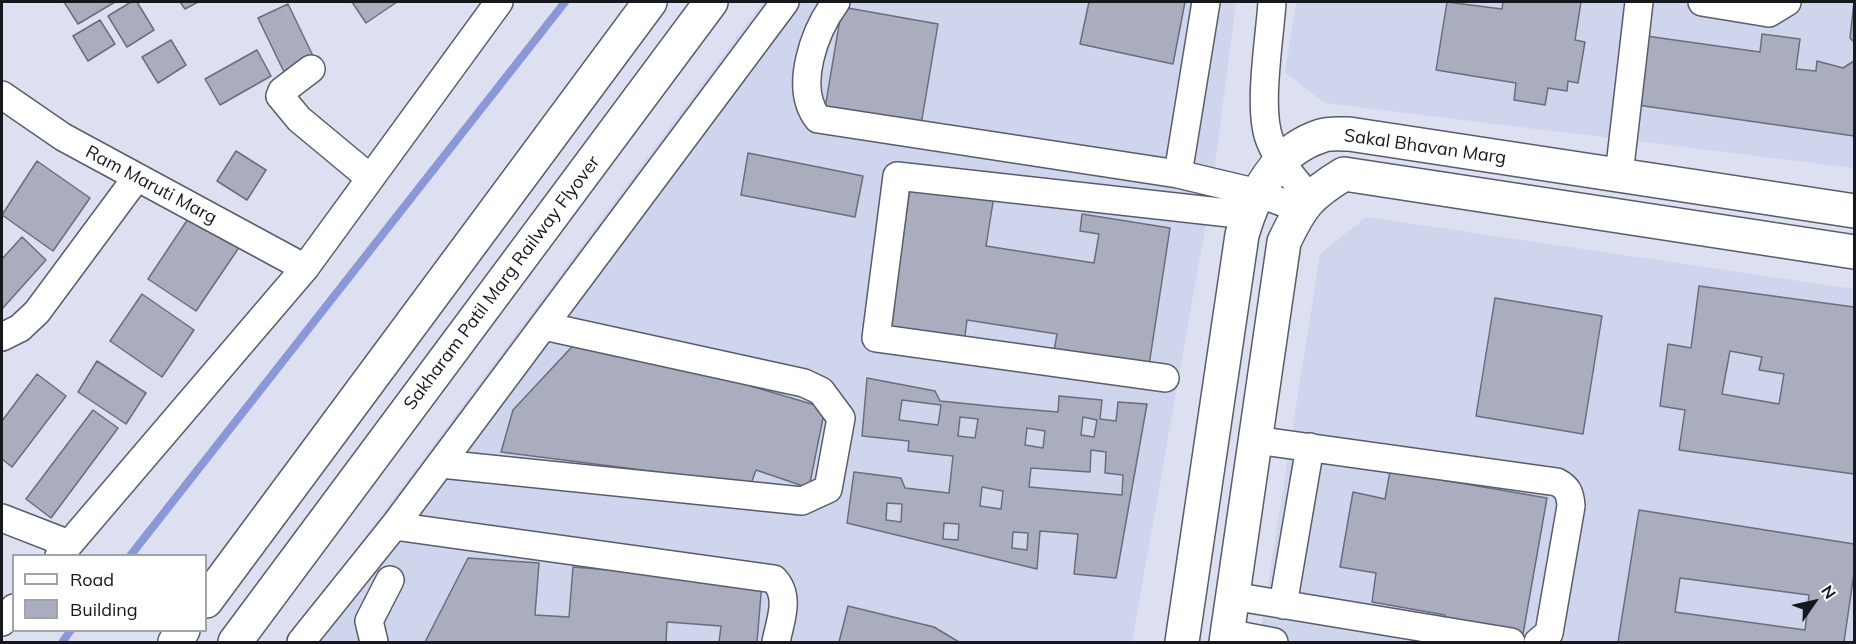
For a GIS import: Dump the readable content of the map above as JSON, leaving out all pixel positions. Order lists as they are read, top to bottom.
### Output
{
  "streets": {
    "main road": ["Sakal Bhavan Marg", "Sakharam Patil Marg Railway Flyover"],
    "street": ["Ram Maruti Marg"]
  },
  "legend": ["Road", "Building"],
  "north": "top right"
}
